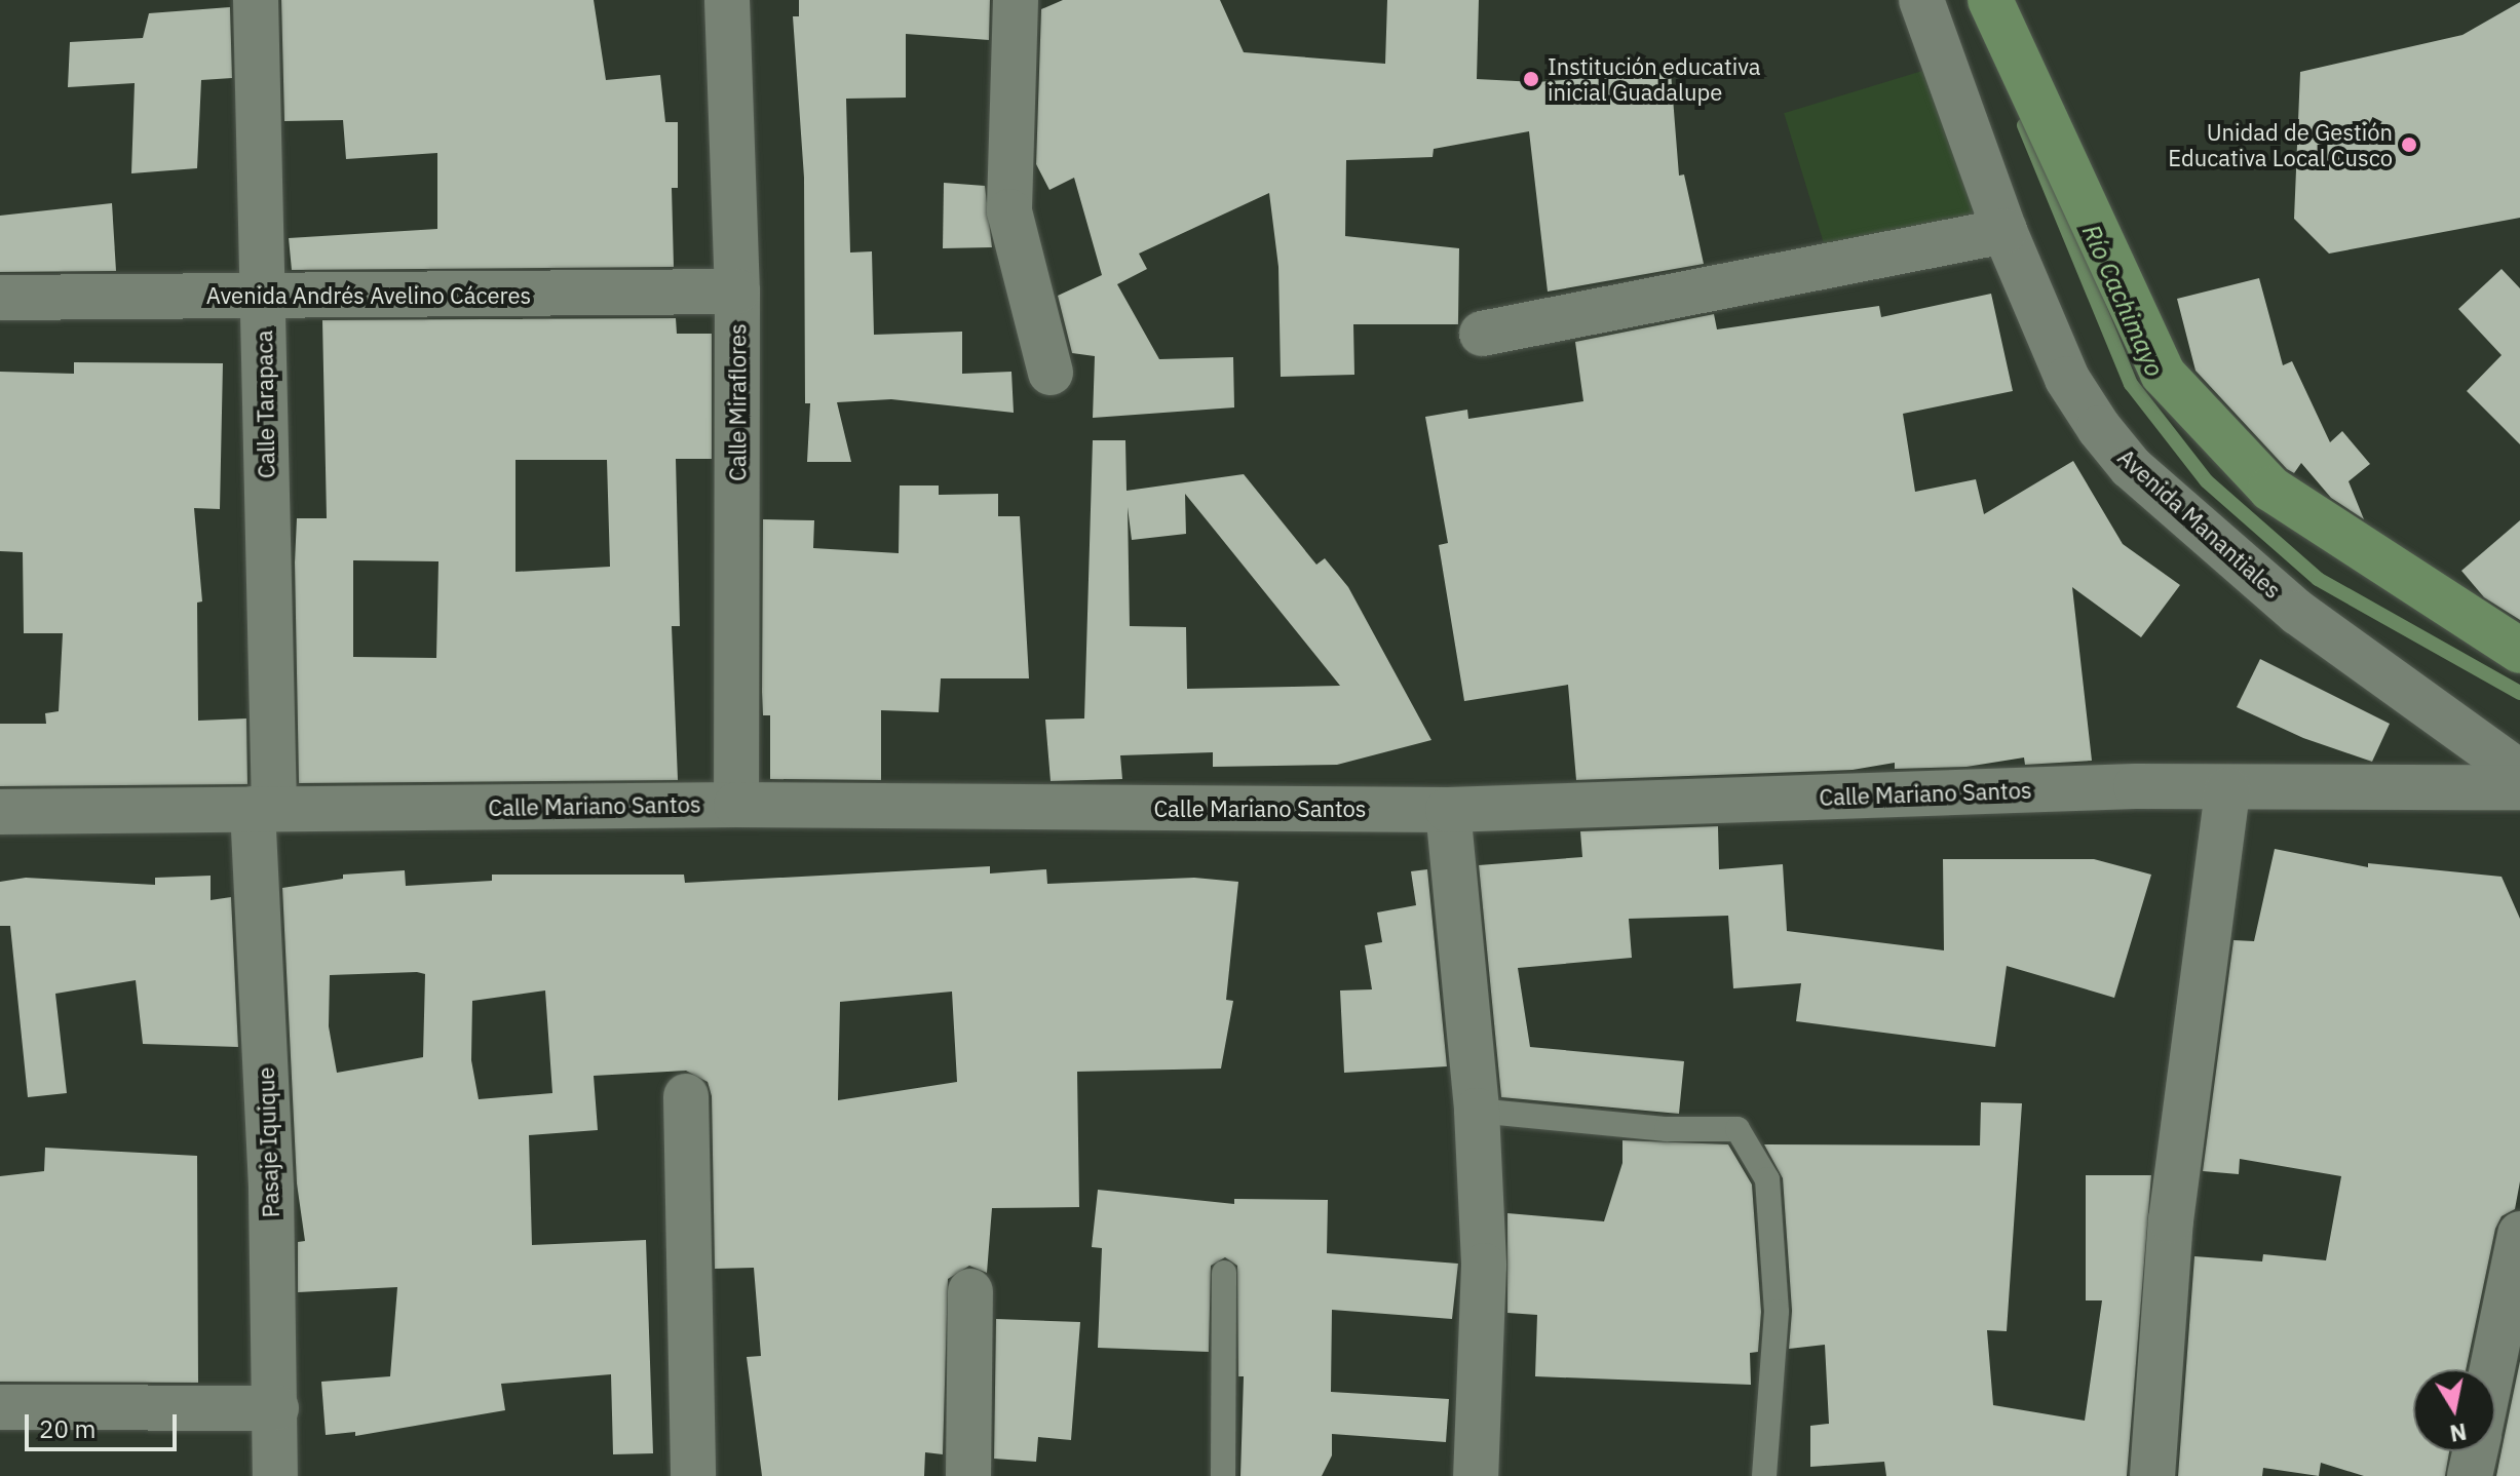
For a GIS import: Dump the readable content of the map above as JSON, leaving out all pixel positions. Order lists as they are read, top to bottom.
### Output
{
  "streets": {
    "street": [
      "Avenida Andrés Avelino Cáceres",
      "Calle Miraflores",
      "Calle Tarapaca",
      "Avenida Manantiales",
      "Calle Mariano Santos",
      "Pasaje Iquique"
    ]
  },
  "crossings": [
    ["Avenida Andrés Avelino Cáceres", "Calle Miraflores"],
    ["Avenida Andrés Avelino Cáceres", "Calle Tarapaca"],
    ["Calle Miraflores", "Calle Mariano Santos"],
    ["Calle Tarapaca", "Calle Mariano Santos"],
    ["Calle Tarapaca", "Pasaje Iquique"],
    ["Calle Mariano Santos", "Pasaje Iquique"]
  ],
  "water": ["Río Cachimayo"],
  "places": ["Institución educativa inicial Guadalupe", "Unidad de Gestión Educativa Local Cusco"],
  "scale_bar": "20 m",
  "north": "bottom"
}
